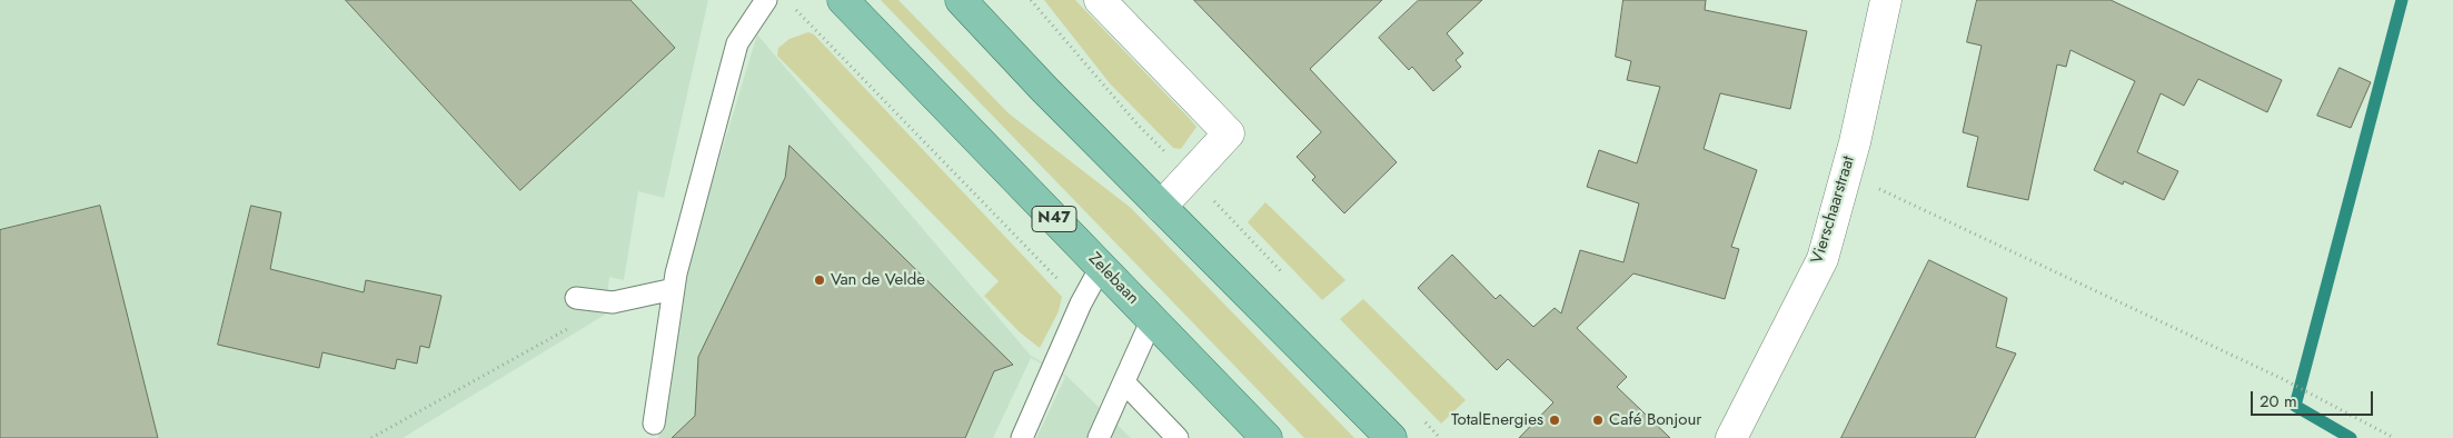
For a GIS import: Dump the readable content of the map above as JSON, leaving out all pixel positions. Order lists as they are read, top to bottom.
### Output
{
  "streets": {
    "main road": ["N47", "Zelebaan"],
    "street": ["Vierschaarstraat"]
  },
  "places": ["Van de Velde", "TotalEnergies", "Café Bonjour"],
  "scale_bar": "20 m"
}
